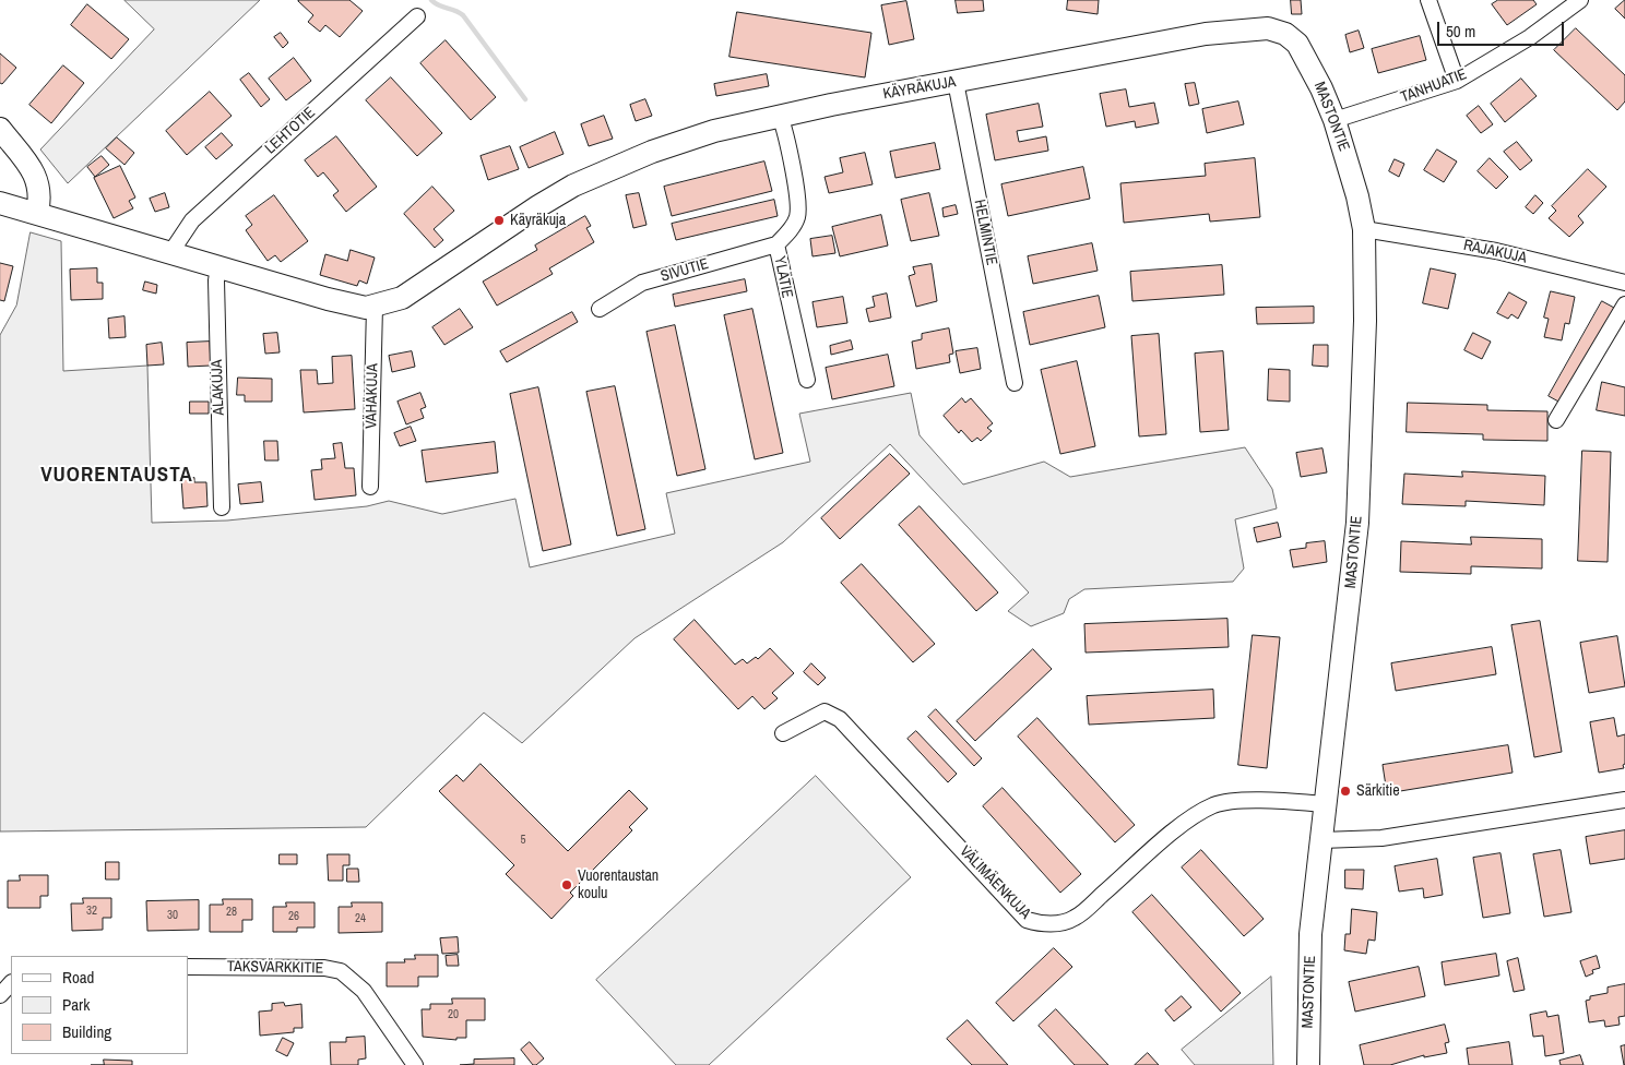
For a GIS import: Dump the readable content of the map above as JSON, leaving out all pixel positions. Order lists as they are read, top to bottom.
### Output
{
  "streets": {
    "street": [
      "TANHUATIE",
      "KÄYRÄKUJA",
      "MASTONTIE",
      "LEHTOTIE",
      "HELMINTIE",
      "RAJAKUJA",
      "SIVUTIE",
      "YLÄTIE",
      "ALAKUJA",
      "VÄHÄKUJA",
      "VÄLIMÄENKUJA",
      "TAKSVÄRKKITIE"
    ]
  },
  "crossings": [
    ["TANHUATIE", "MASTONTIE"],
    ["KÄYRÄKUJA", "MASTONTIE"],
    ["KÄYRÄKUJA", "LEHTOTIE"],
    ["KÄYRÄKUJA", "HELMINTIE"],
    ["KÄYRÄKUJA", "YLÄTIE"],
    ["KÄYRÄKUJA", "ALAKUJA"],
    ["KÄYRÄKUJA", "VÄHÄKUJA"],
    ["MASTONTIE", "RAJAKUJA"],
    ["MASTONTIE", "VÄLIMÄENKUJA"],
    ["SIVUTIE", "YLÄTIE"]
  ],
  "districts": ["VUORENTAUSTA"],
  "places": ["Käyräkuja", "Särkitie", "Vuorentaustan koulu"],
  "house_numbers": [
    "5",
    "32",
    "28",
    "30",
    "26",
    "24",
    "20"
  ],
  "legend": ["Road", "Park", "Building"],
  "scale_bar": "50 m"
}
